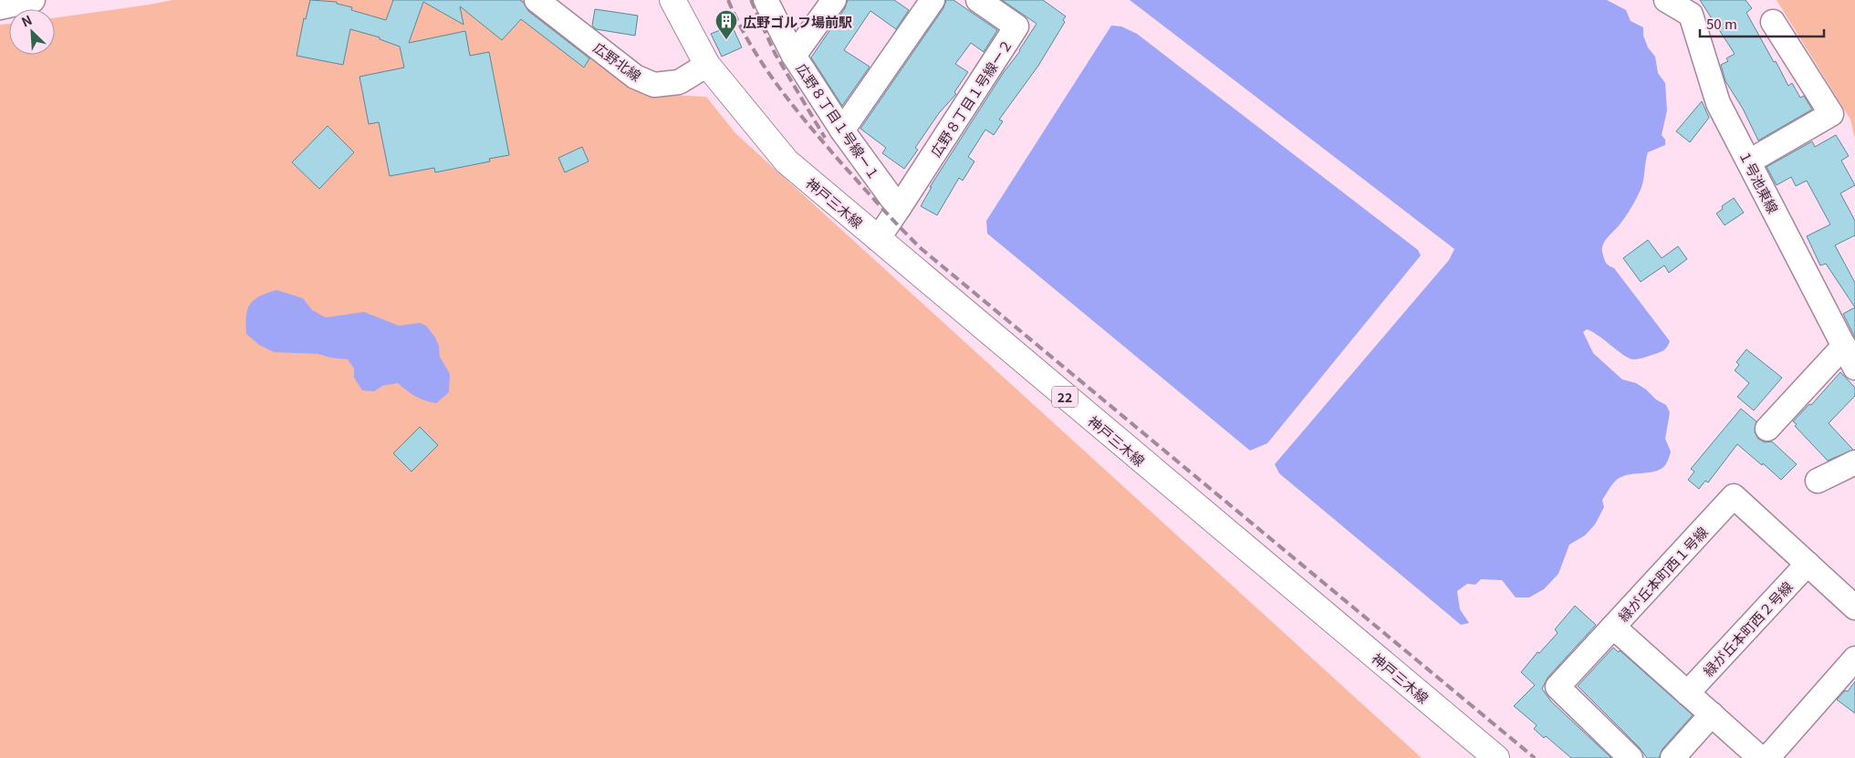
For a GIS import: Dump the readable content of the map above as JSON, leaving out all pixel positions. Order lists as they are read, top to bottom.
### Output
{
  "streets": {
    "main road": ["神戸三木線", "22"],
    "street": [
      "広野北線",
      "広野８丁目１号線ー２",
      "広野８丁目１号線ー１",
      "１号池東線",
      "緑が丘本町西１号線",
      "緑が丘本町西２号線"
    ]
  },
  "crossings": [
    ["広野北線", "神戸三木線"],
    ["広野８丁目１号線ー２", "広野８丁目１号線ー１"],
    ["緑が丘本町西１号線", "緑が丘本町西２号線"]
  ],
  "places": {
    "building": ["広野ゴルフ場前駅"]
  },
  "scale_bar": "50 m",
  "north": "top left"
}
